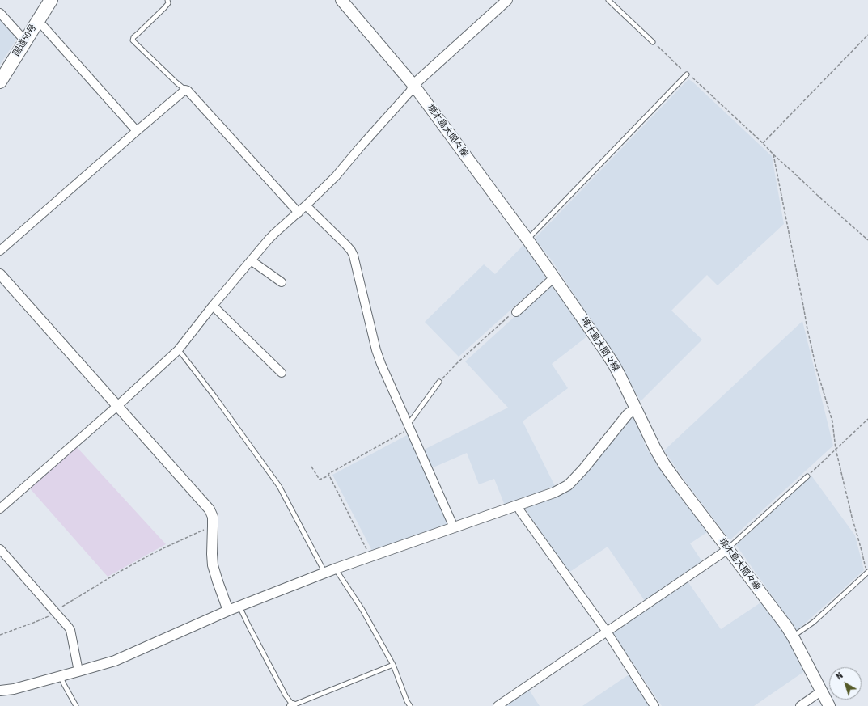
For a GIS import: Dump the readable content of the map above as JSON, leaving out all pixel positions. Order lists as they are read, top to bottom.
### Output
{
  "streets": {
    "highway": ["国道50号"],
    "main road": ["境木島大間々線"]
  },
  "north": "top left"
}
